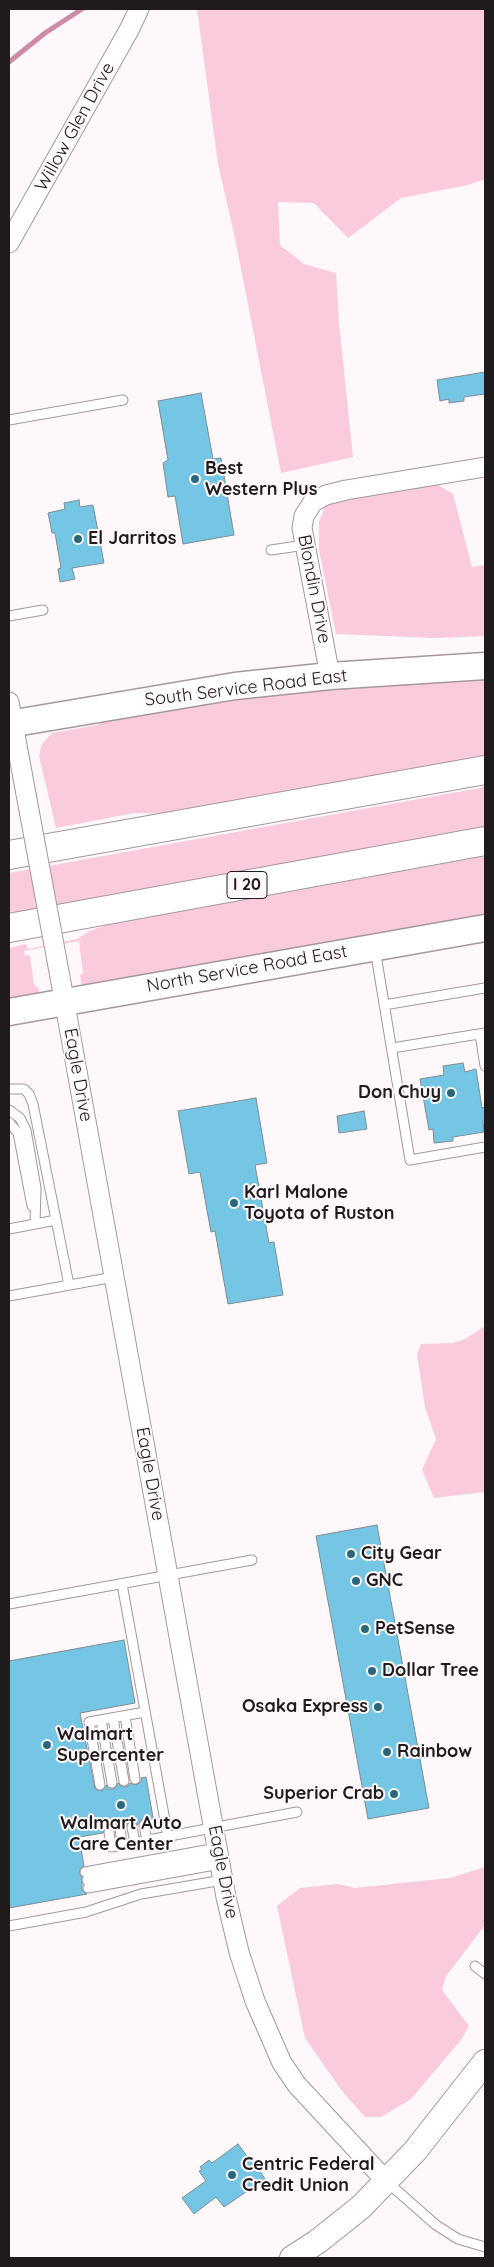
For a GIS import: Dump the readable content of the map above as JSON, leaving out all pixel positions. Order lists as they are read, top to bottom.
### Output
{
  "streets": {
    "highway": ["I 20"],
    "main road": ["South Service Road East", "North Service Road East"],
    "street": ["Willow Glen Drive", "Blondin Drive", "Eagle Drive"]
  },
  "crossings": [
    ["Blondin Drive", "South Service Road East"],
    ["South Service Road East", "Eagle Drive"],
    ["North Service Road East", "Eagle Drive"]
  ],
  "places": [
    "Best Western Plus",
    "El Jarritos",
    "Don Chuy",
    "Karl Malone Toyota of Ruston",
    "City Gear",
    "GNC",
    "PetSense",
    "Dollar Tree",
    "Osaka Express",
    "Walmart Supercenter",
    "Rainbow",
    "Superior Crab",
    "Walmart Auto Care Center",
    "Centric Federal Credit Union"
  ]
}
